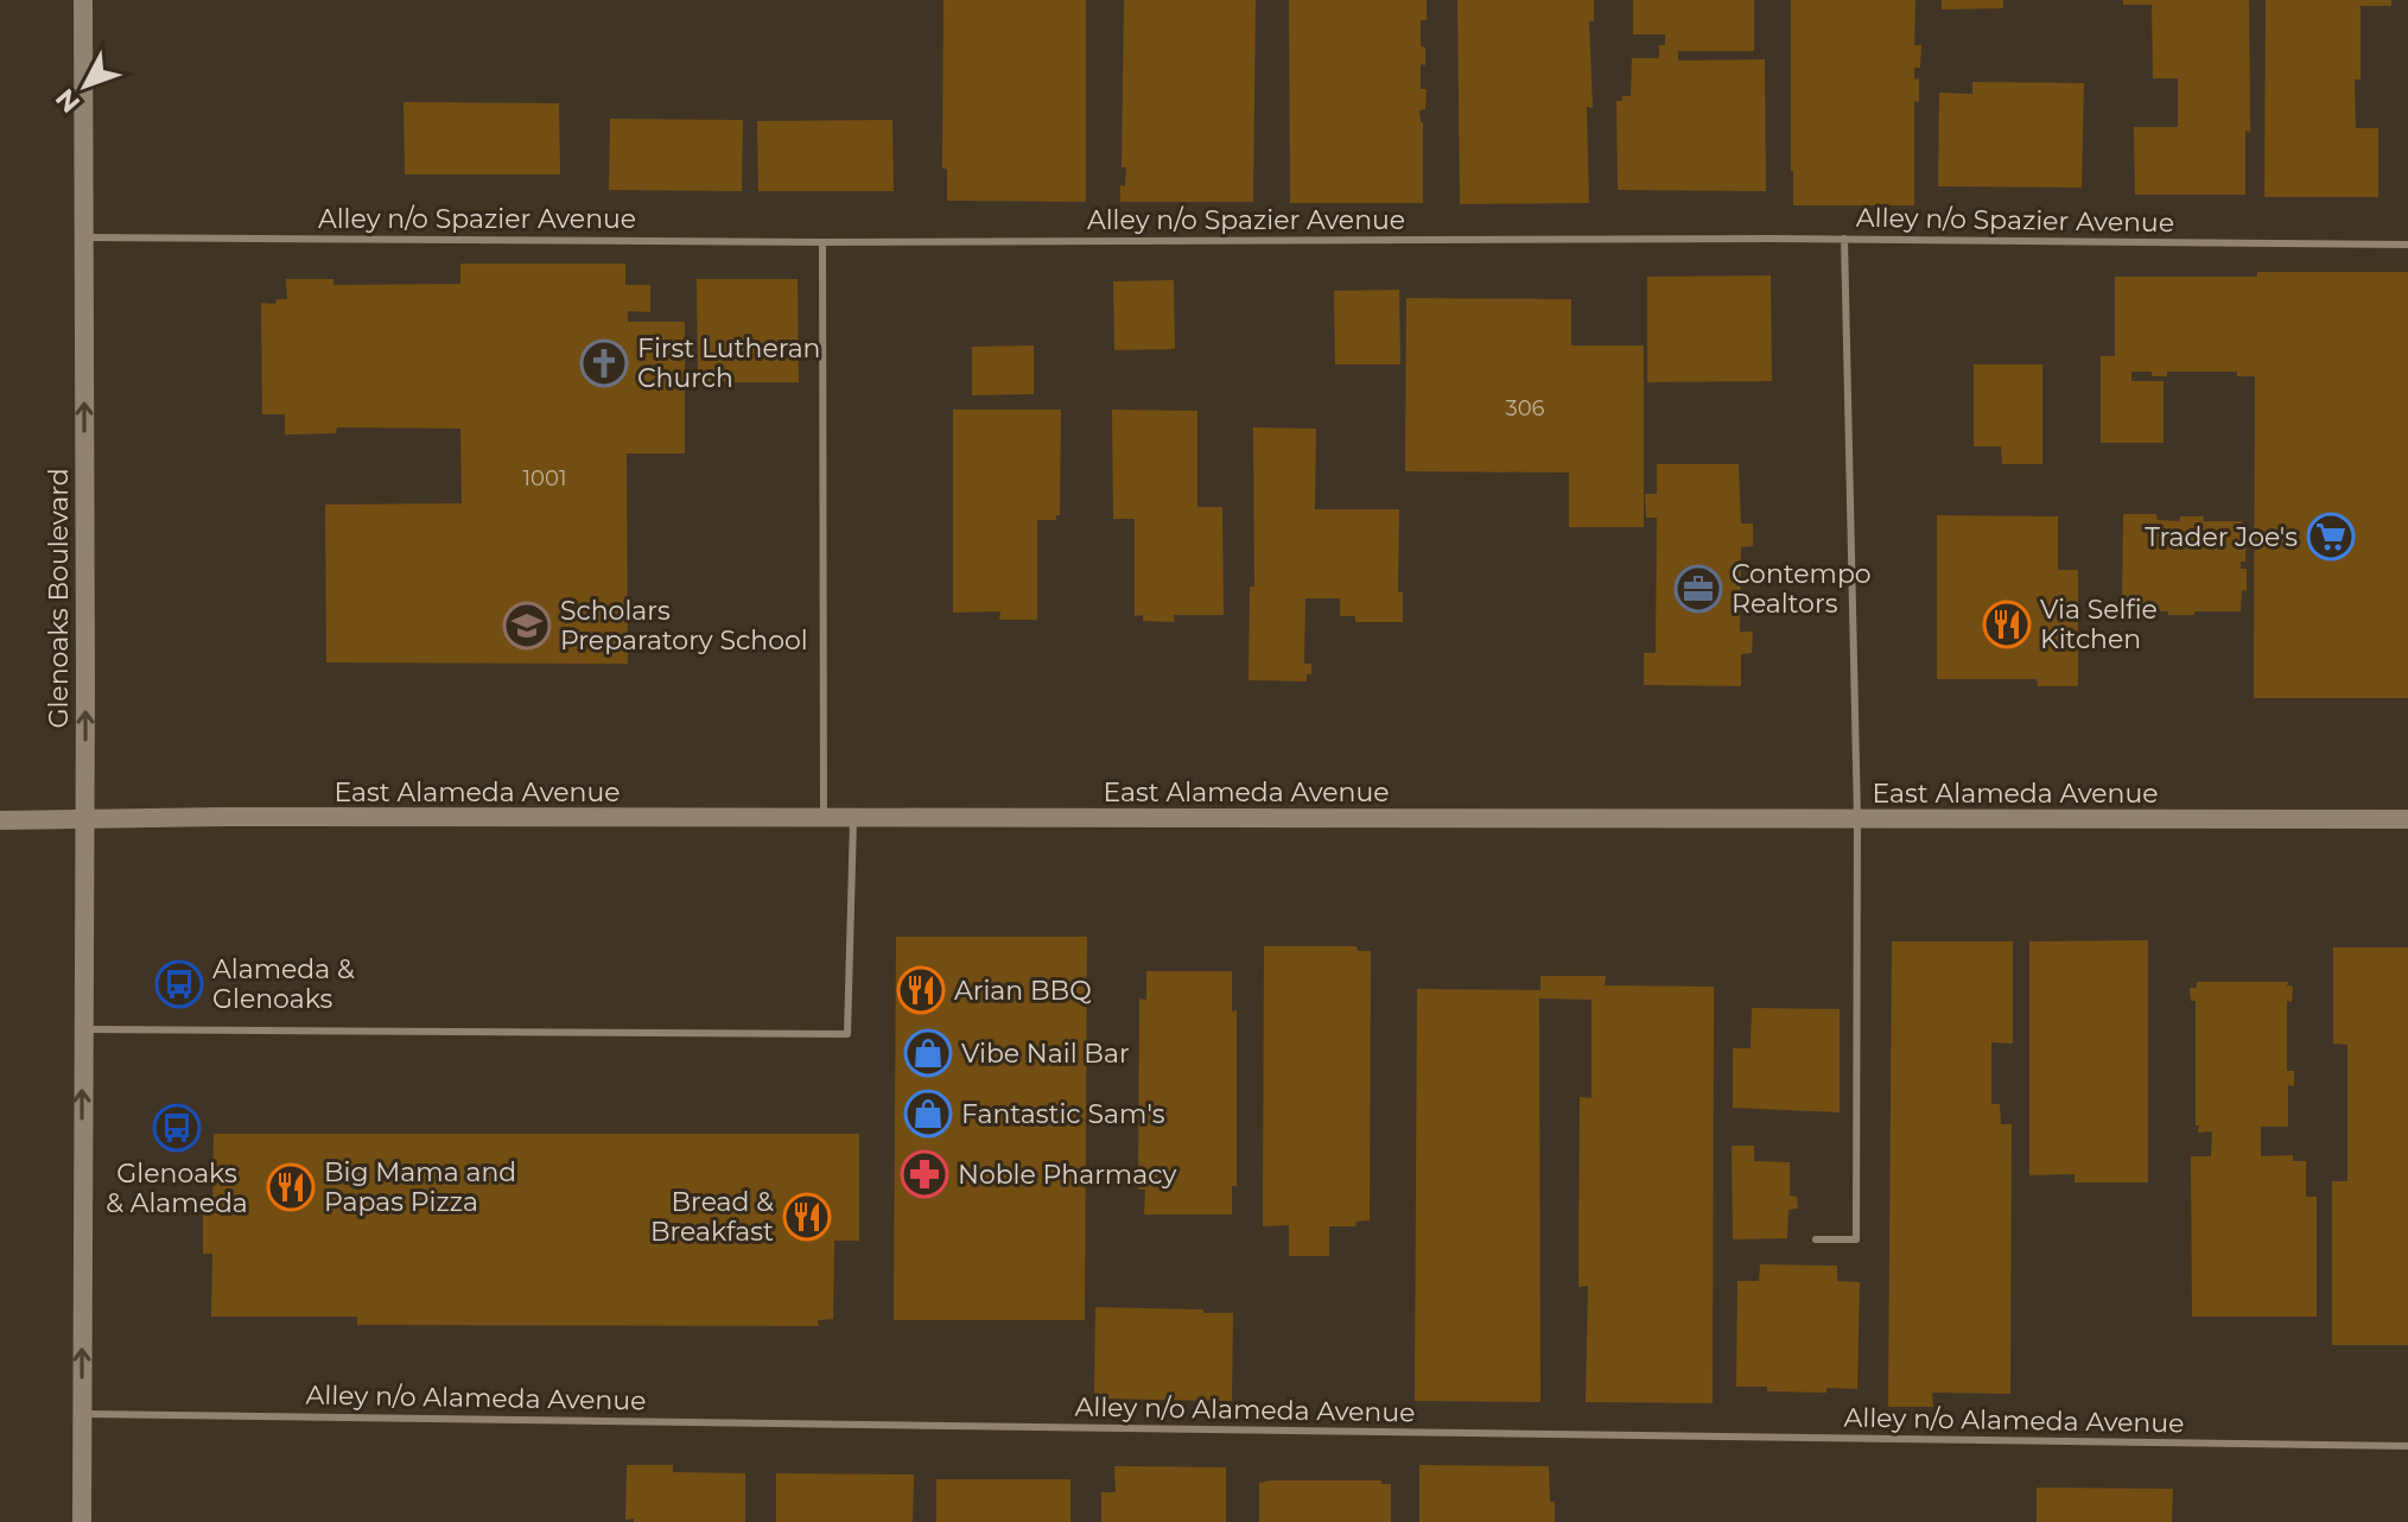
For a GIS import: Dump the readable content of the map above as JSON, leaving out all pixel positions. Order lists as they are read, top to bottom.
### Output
{
  "streets": {
    "main road": ["Glenoaks Boulevard", "East Alameda Avenue"],
    "lane": ["Alley n/o Spazier Avenue", "Alley n/o Alameda Avenue"]
  },
  "crossings": [
    ["Alley n/o Spazier Avenue", "Glenoaks Boulevard"],
    ["Glenoaks Boulevard", "East Alameda Avenue"],
    ["Glenoaks Boulevard", "Alley n/o Alameda Avenue"]
  ],
  "one_way": ["Glenoaks Boulevard"],
  "places": {
    "church": ["First Lutheran Church"],
    "supermarket": ["Trader Joe's"],
    "office": ["Contempo Realtors"],
    "restaurant": [
      "Via Selfie Kitchen",
      "Arian BBQ",
      "Big Mama and Papas Pizza",
      "Bread & Breakfast"
    ],
    "school or university": ["Scholars Preparatory School"],
    "bus stop": ["Alameda & Glenoaks", "Glenoaks & Alameda"],
    "shop": ["Vibe Nail Bar", "Fantastic Sam's"],
    "pharmacy": ["Noble Pharmacy"]
  },
  "house_numbers": ["306", "1001"],
  "north": "bottom left"
}
